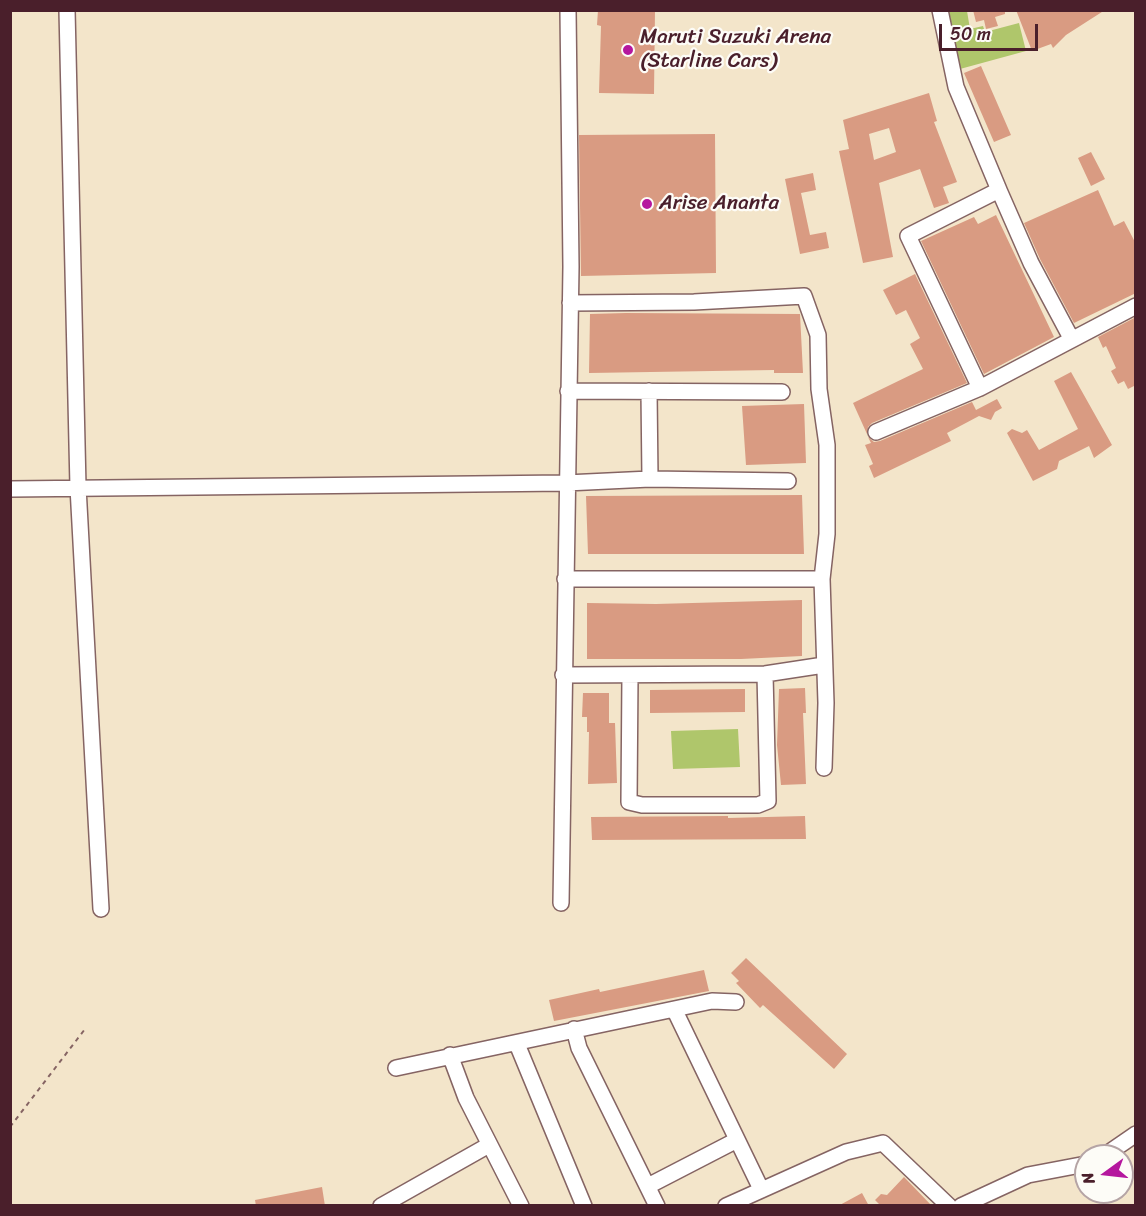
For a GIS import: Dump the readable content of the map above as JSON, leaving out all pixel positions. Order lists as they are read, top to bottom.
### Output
{
  "places": ["Maruti Suzuki Arena (Starline Cars)", "Arise Ananta"],
  "scale_bar": "50 m",
  "north": "left"
}
